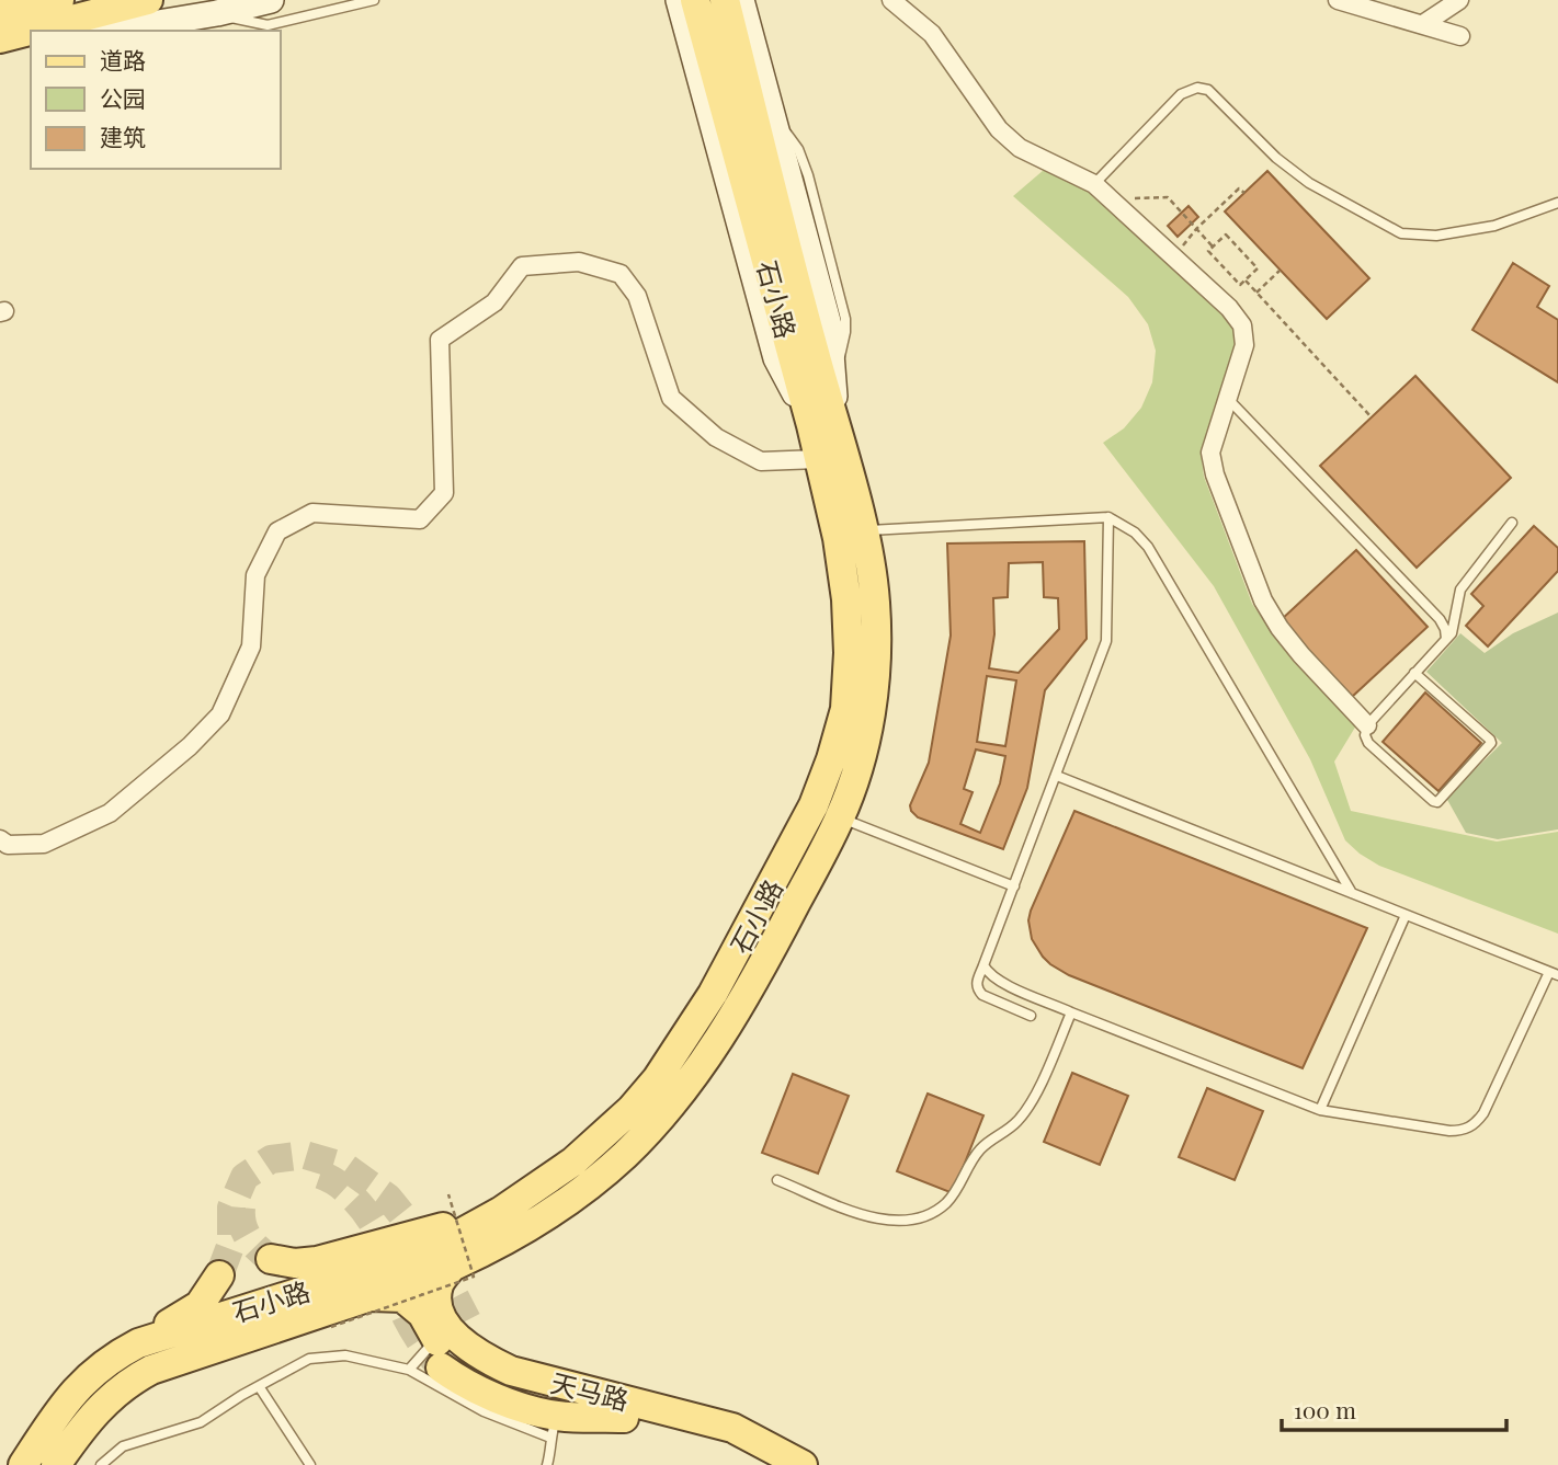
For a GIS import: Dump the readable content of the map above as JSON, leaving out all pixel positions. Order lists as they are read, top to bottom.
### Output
{
  "streets": {
    "main road": ["石小路", "天马路"]
  },
  "crossings": [
    ["石小路", "天马路"]
  ],
  "legend": ["道路", "公园", "建筑"],
  "scale_bar": "100 m"
}
